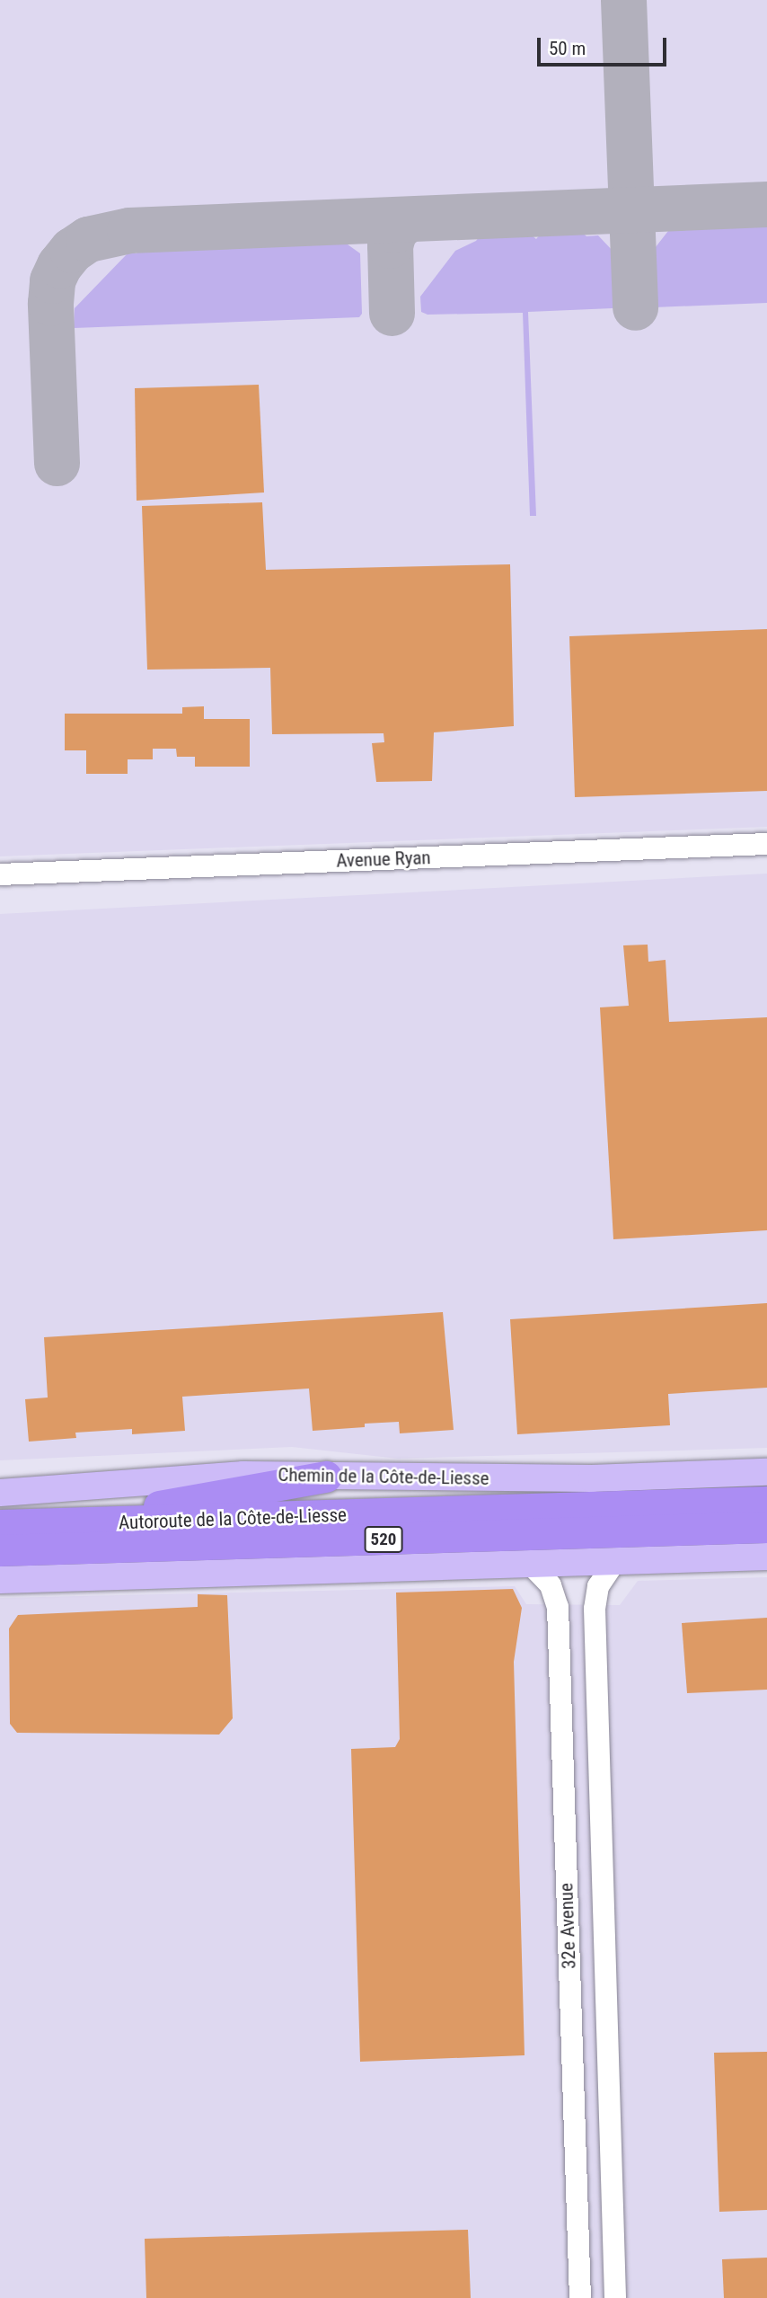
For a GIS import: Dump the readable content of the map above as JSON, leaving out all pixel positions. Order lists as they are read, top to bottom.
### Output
{
  "streets": {
    "highway": ["Autoroute de la Côte-de-Liesse", "520"],
    "main road": ["Chemin de la Côte-de-Liesse"],
    "street": ["Avenue Ryan", "32e Avenue"]
  },
  "scale_bar": "50 m"
}
